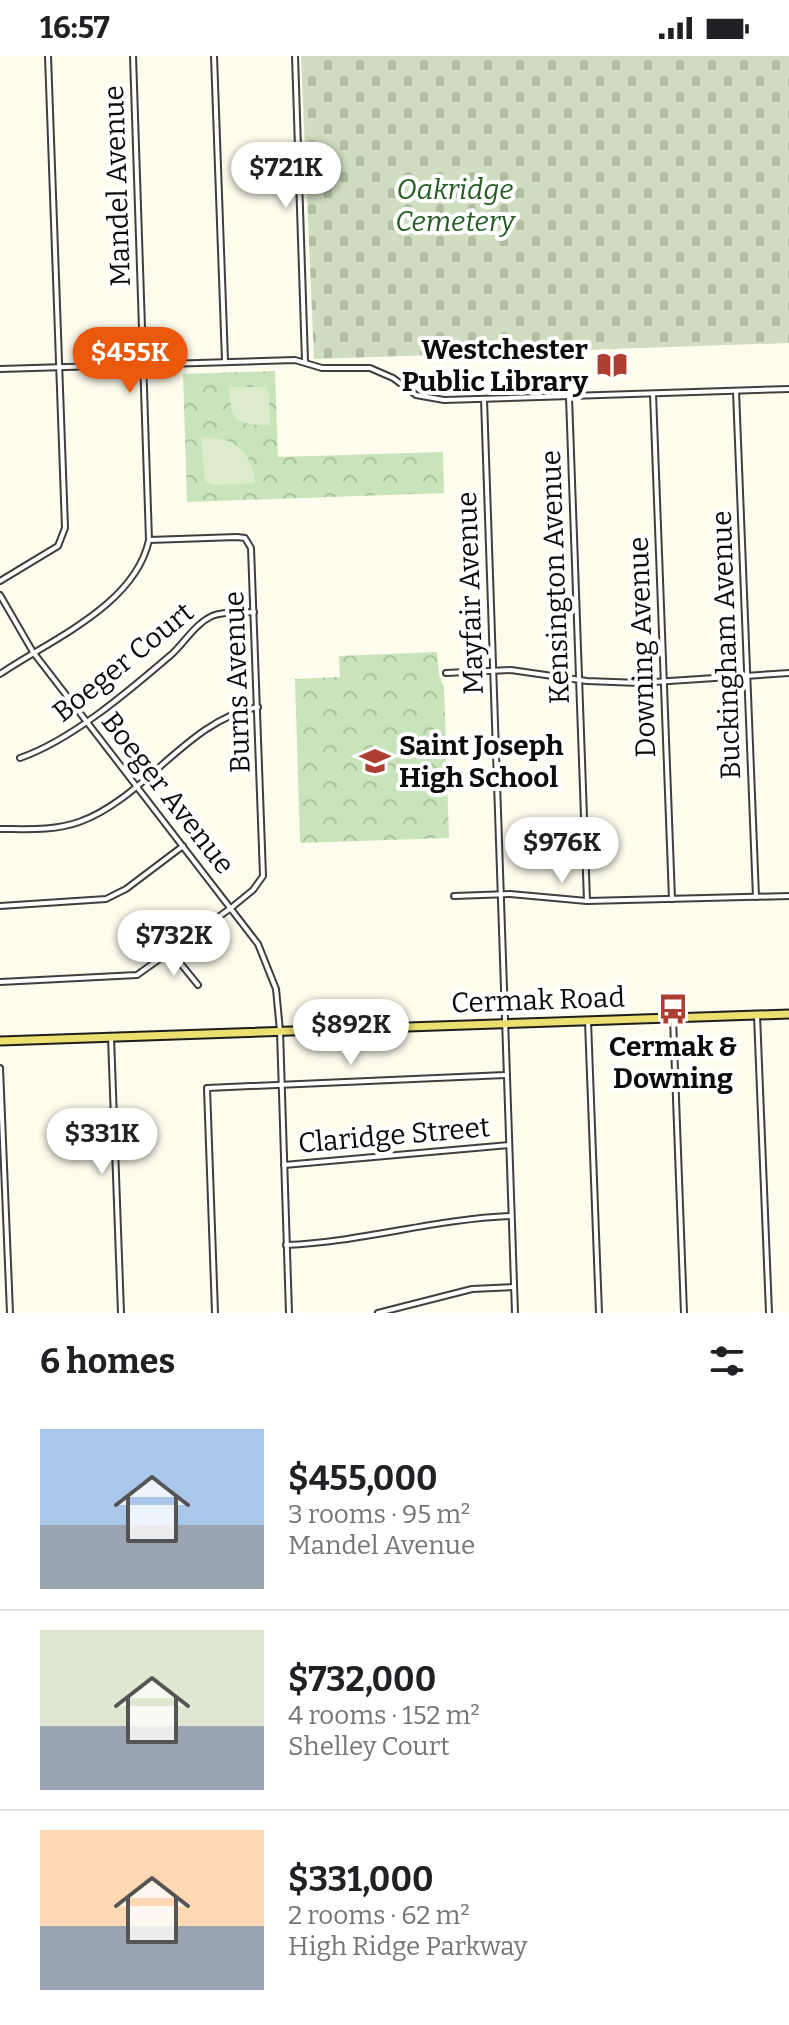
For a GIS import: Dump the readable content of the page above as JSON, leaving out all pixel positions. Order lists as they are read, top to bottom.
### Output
{
  "streets": {
    "main road": ["Cermak Road"],
    "street": [
      "Mandel Avenue",
      "Kensington Avenue",
      "Mayfair Avenue",
      "Buckingham Avenue",
      "Downing Avenue",
      "Boeger Court",
      "Burns Avenue",
      "Boeger Avenue",
      "Claridge Street"
    ]
  },
  "crossings": [
    ["Mandel Avenue", "Burns Avenue"],
    ["Mandel Avenue", "Boeger Avenue"],
    ["Mayfair Avenue", "Cermak Road"],
    ["Mayfair Avenue", "Claridge Street"],
    ["Boeger Court", "Burns Avenue"],
    ["Boeger Court", "Boeger Avenue"],
    ["Burns Avenue", "Boeger Avenue"],
    ["Boeger Avenue", "Cermak Road"],
    ["Boeger Avenue", "Claridge Street"]
  ],
  "parks": ["Oakridge Cemetery"],
  "places": {
    "library": ["Westchester Public Library"],
    "school or university": ["Saint Joseph High School"],
    "bus stop": ["Cermak & Downing"]
  },
  "page": {
    "status": "16:57",
    "price": [
      "$721K",
      "$455K",
      "$976K",
      "$732K",
      "$892K",
      "$331K"
    ],
    "heading": "6 homes",
    "list": [
      {
        "name": "$455,000",
        "note": "3 rooms · 95 m² · Mandel Avenue"
      },
      {
        "name": "$732,000",
        "note": "4 rooms · 152 m² · Shelley Court"
      },
      {
        "name": "$331,000",
        "note": "2 rooms · 62 m² · High Ridge Parkway"
      }
    ]
  }
}
